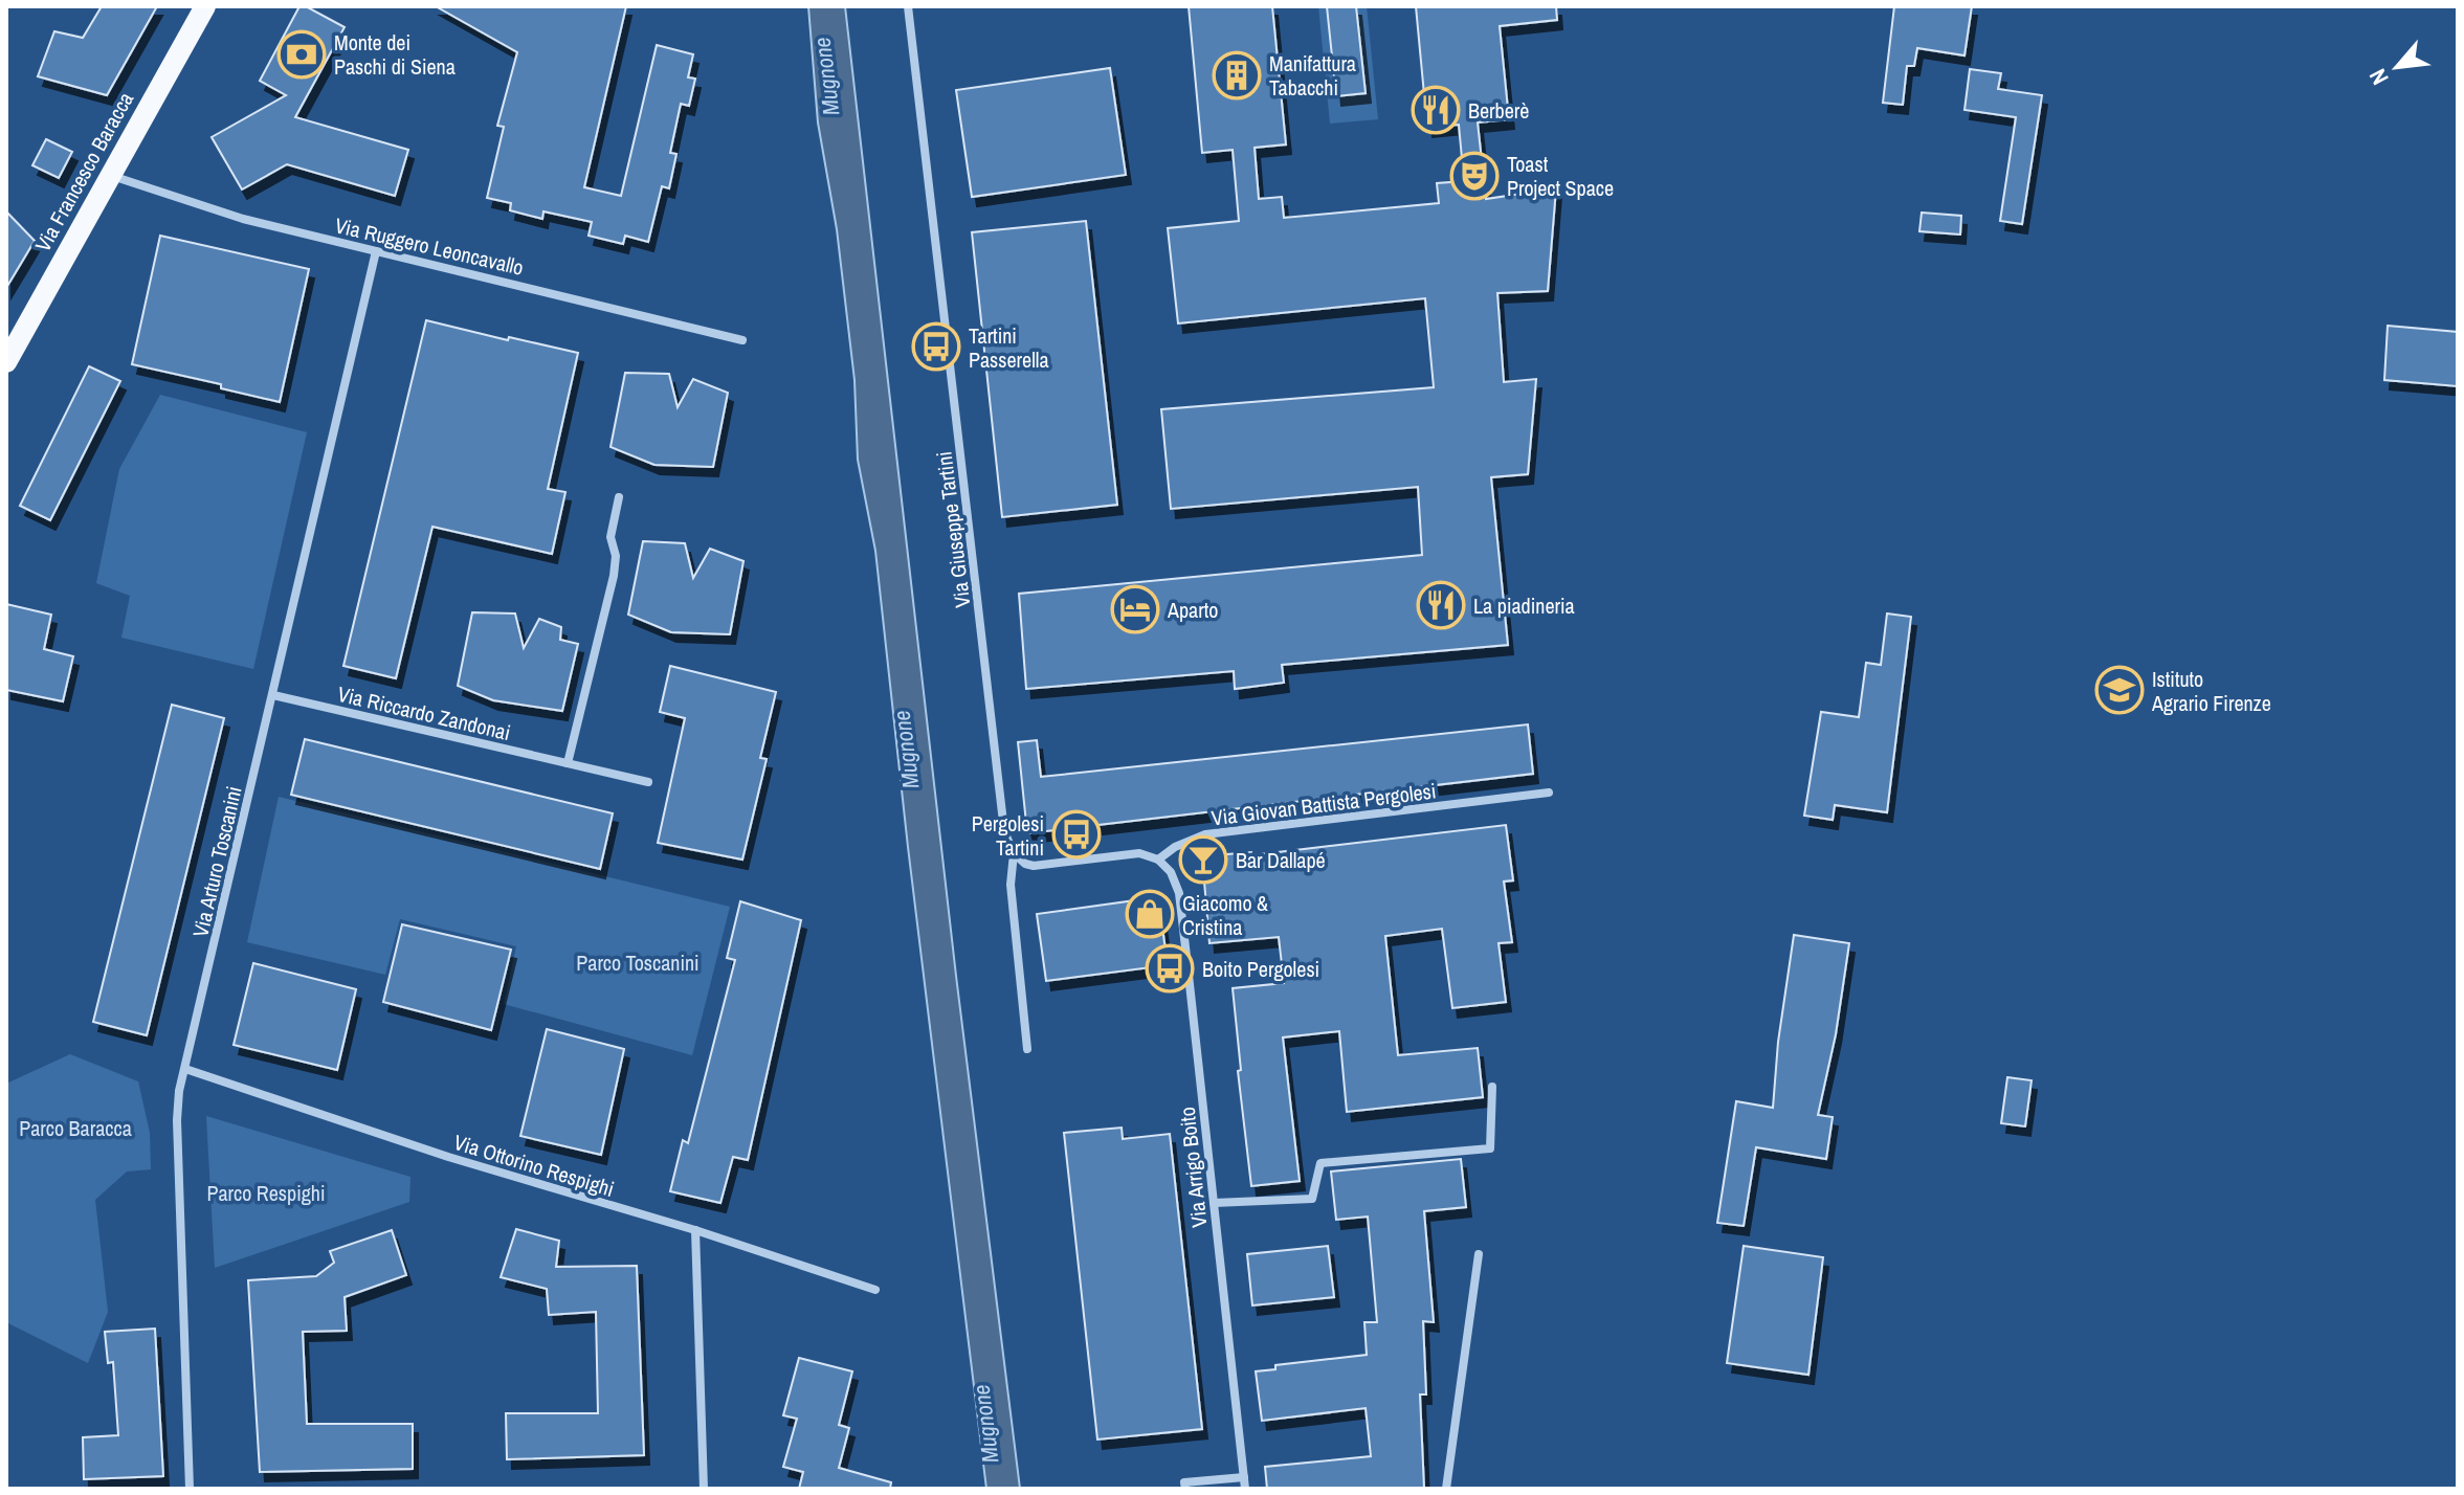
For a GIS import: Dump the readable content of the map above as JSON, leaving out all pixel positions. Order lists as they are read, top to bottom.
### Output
{
  "streets": {
    "main road": ["Via Francesco Baracca"],
    "street": [
      "Via Ruggero Leoncavallo",
      "Via Giuseppe Tartini",
      "Via Riccardo Zandonai",
      "Via Giovan Battista Pergolesi",
      "Via Arturo Toscanini",
      "Via Ottorino Respighi",
      "Via Arrigo Boito"
    ]
  },
  "crossings": [
    ["Via Francesco Baracca", "Via Ruggero Leoncavallo"],
    ["Via Ruggero Leoncavallo", "Via Arturo Toscanini"],
    ["Via Riccardo Zandonai", "Via Arturo Toscanini"],
    ["Via Giovan Battista Pergolesi", "Via Arrigo Boito"],
    ["Via Arturo Toscanini", "Via Ottorino Respighi"]
  ],
  "water": ["Mugnone"],
  "parks": ["Parco Toscanini", "Parco Baracca", "Parco Respighi"],
  "places": {
    "bank": ["Monte dei Paschi di Siena"],
    "building": ["Manifattura Tabacchi"],
    "restaurant": ["Berberè", "La piadineria"],
    "theatre": ["Toast Project Space"],
    "bus stop": ["Tartini Passerella", "Pergolesi Tartini", "Boito Pergolesi"],
    "hotel": ["Aparto"],
    "school or university": ["Istituto Agrario Firenze"],
    "bar": ["Bar Dallapé"],
    "shop": ["Giacomo & Cristina"]
  },
  "north": "bottom left"
}
